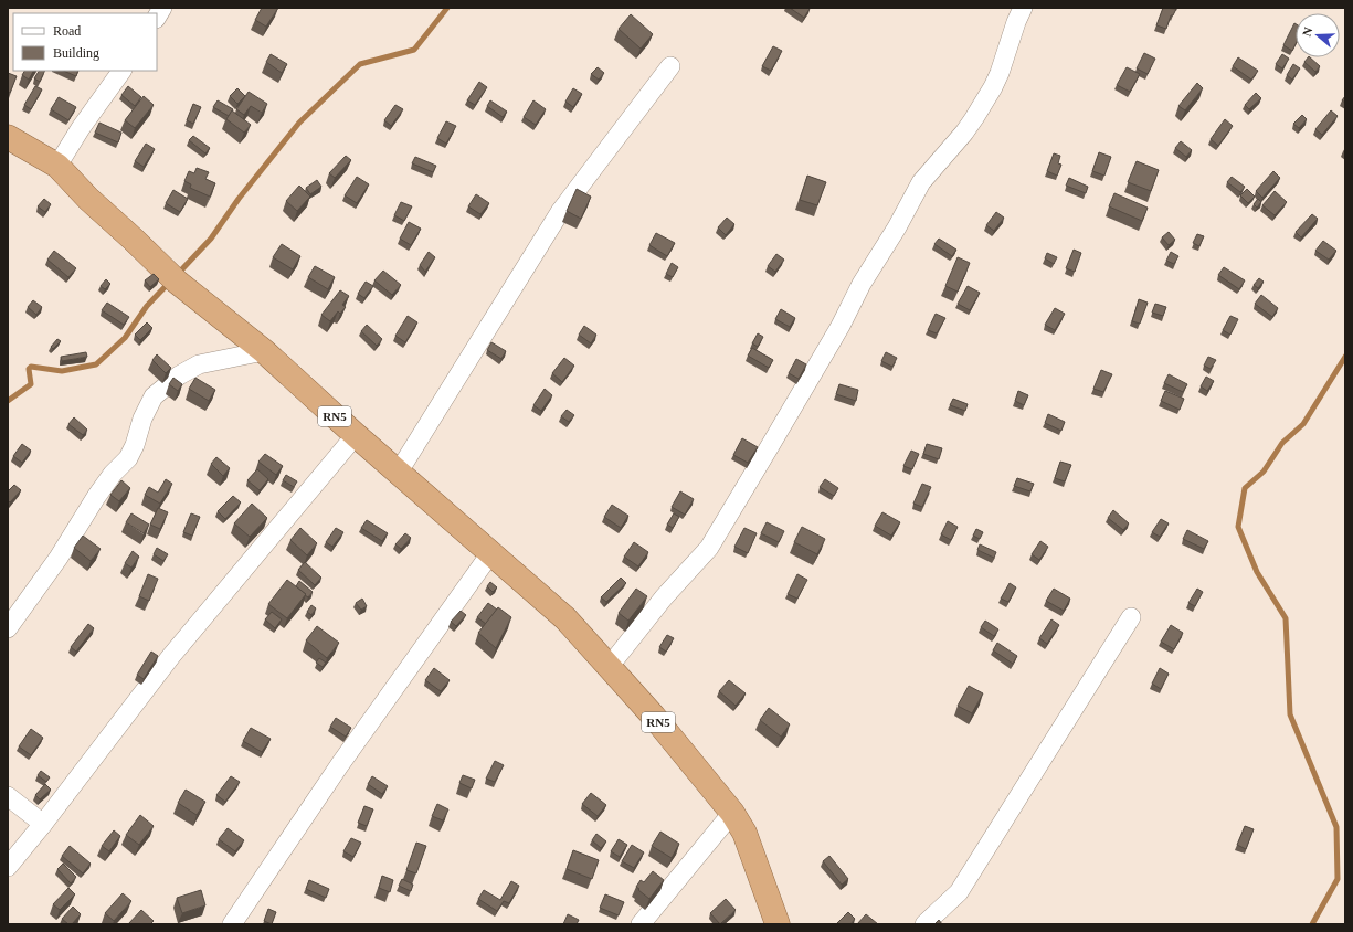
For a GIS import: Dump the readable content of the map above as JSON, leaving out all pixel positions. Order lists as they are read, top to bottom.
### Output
{
  "streets": {
    "highway": ["RN5"]
  },
  "legend": ["Road", "Building"],
  "north": "left"
}
